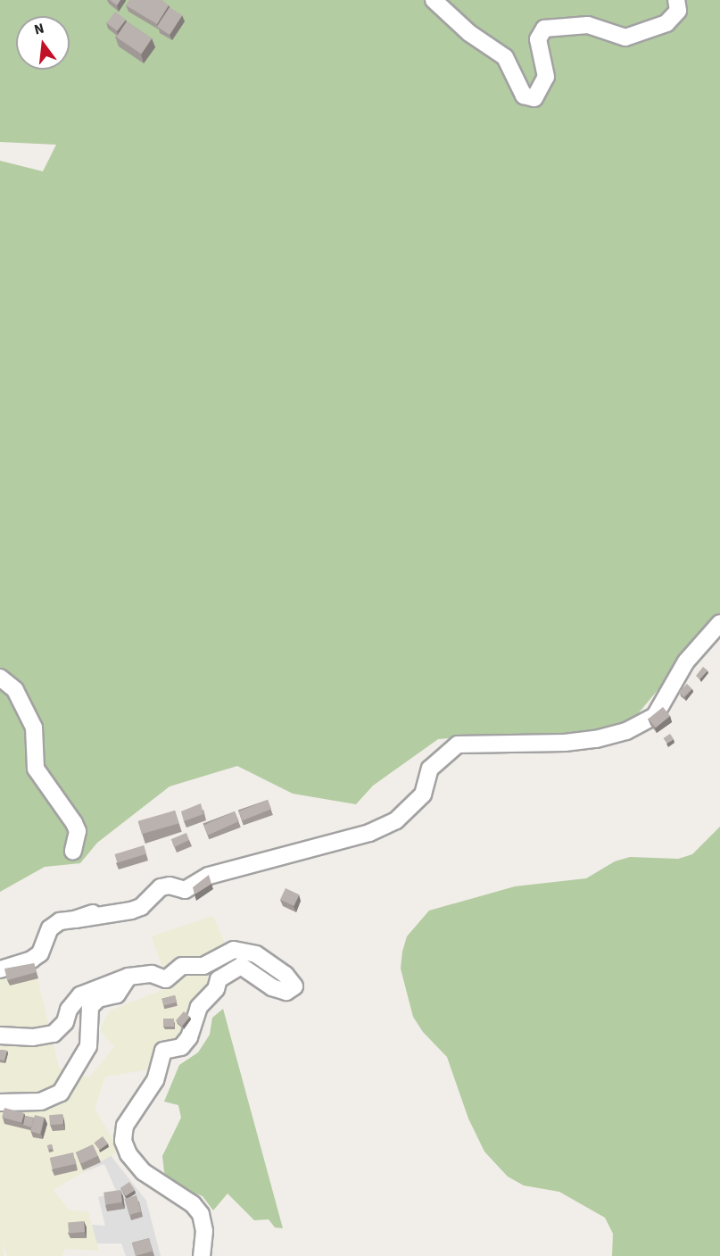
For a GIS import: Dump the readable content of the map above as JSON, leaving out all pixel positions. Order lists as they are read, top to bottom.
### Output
{
  "north": "top"
}
